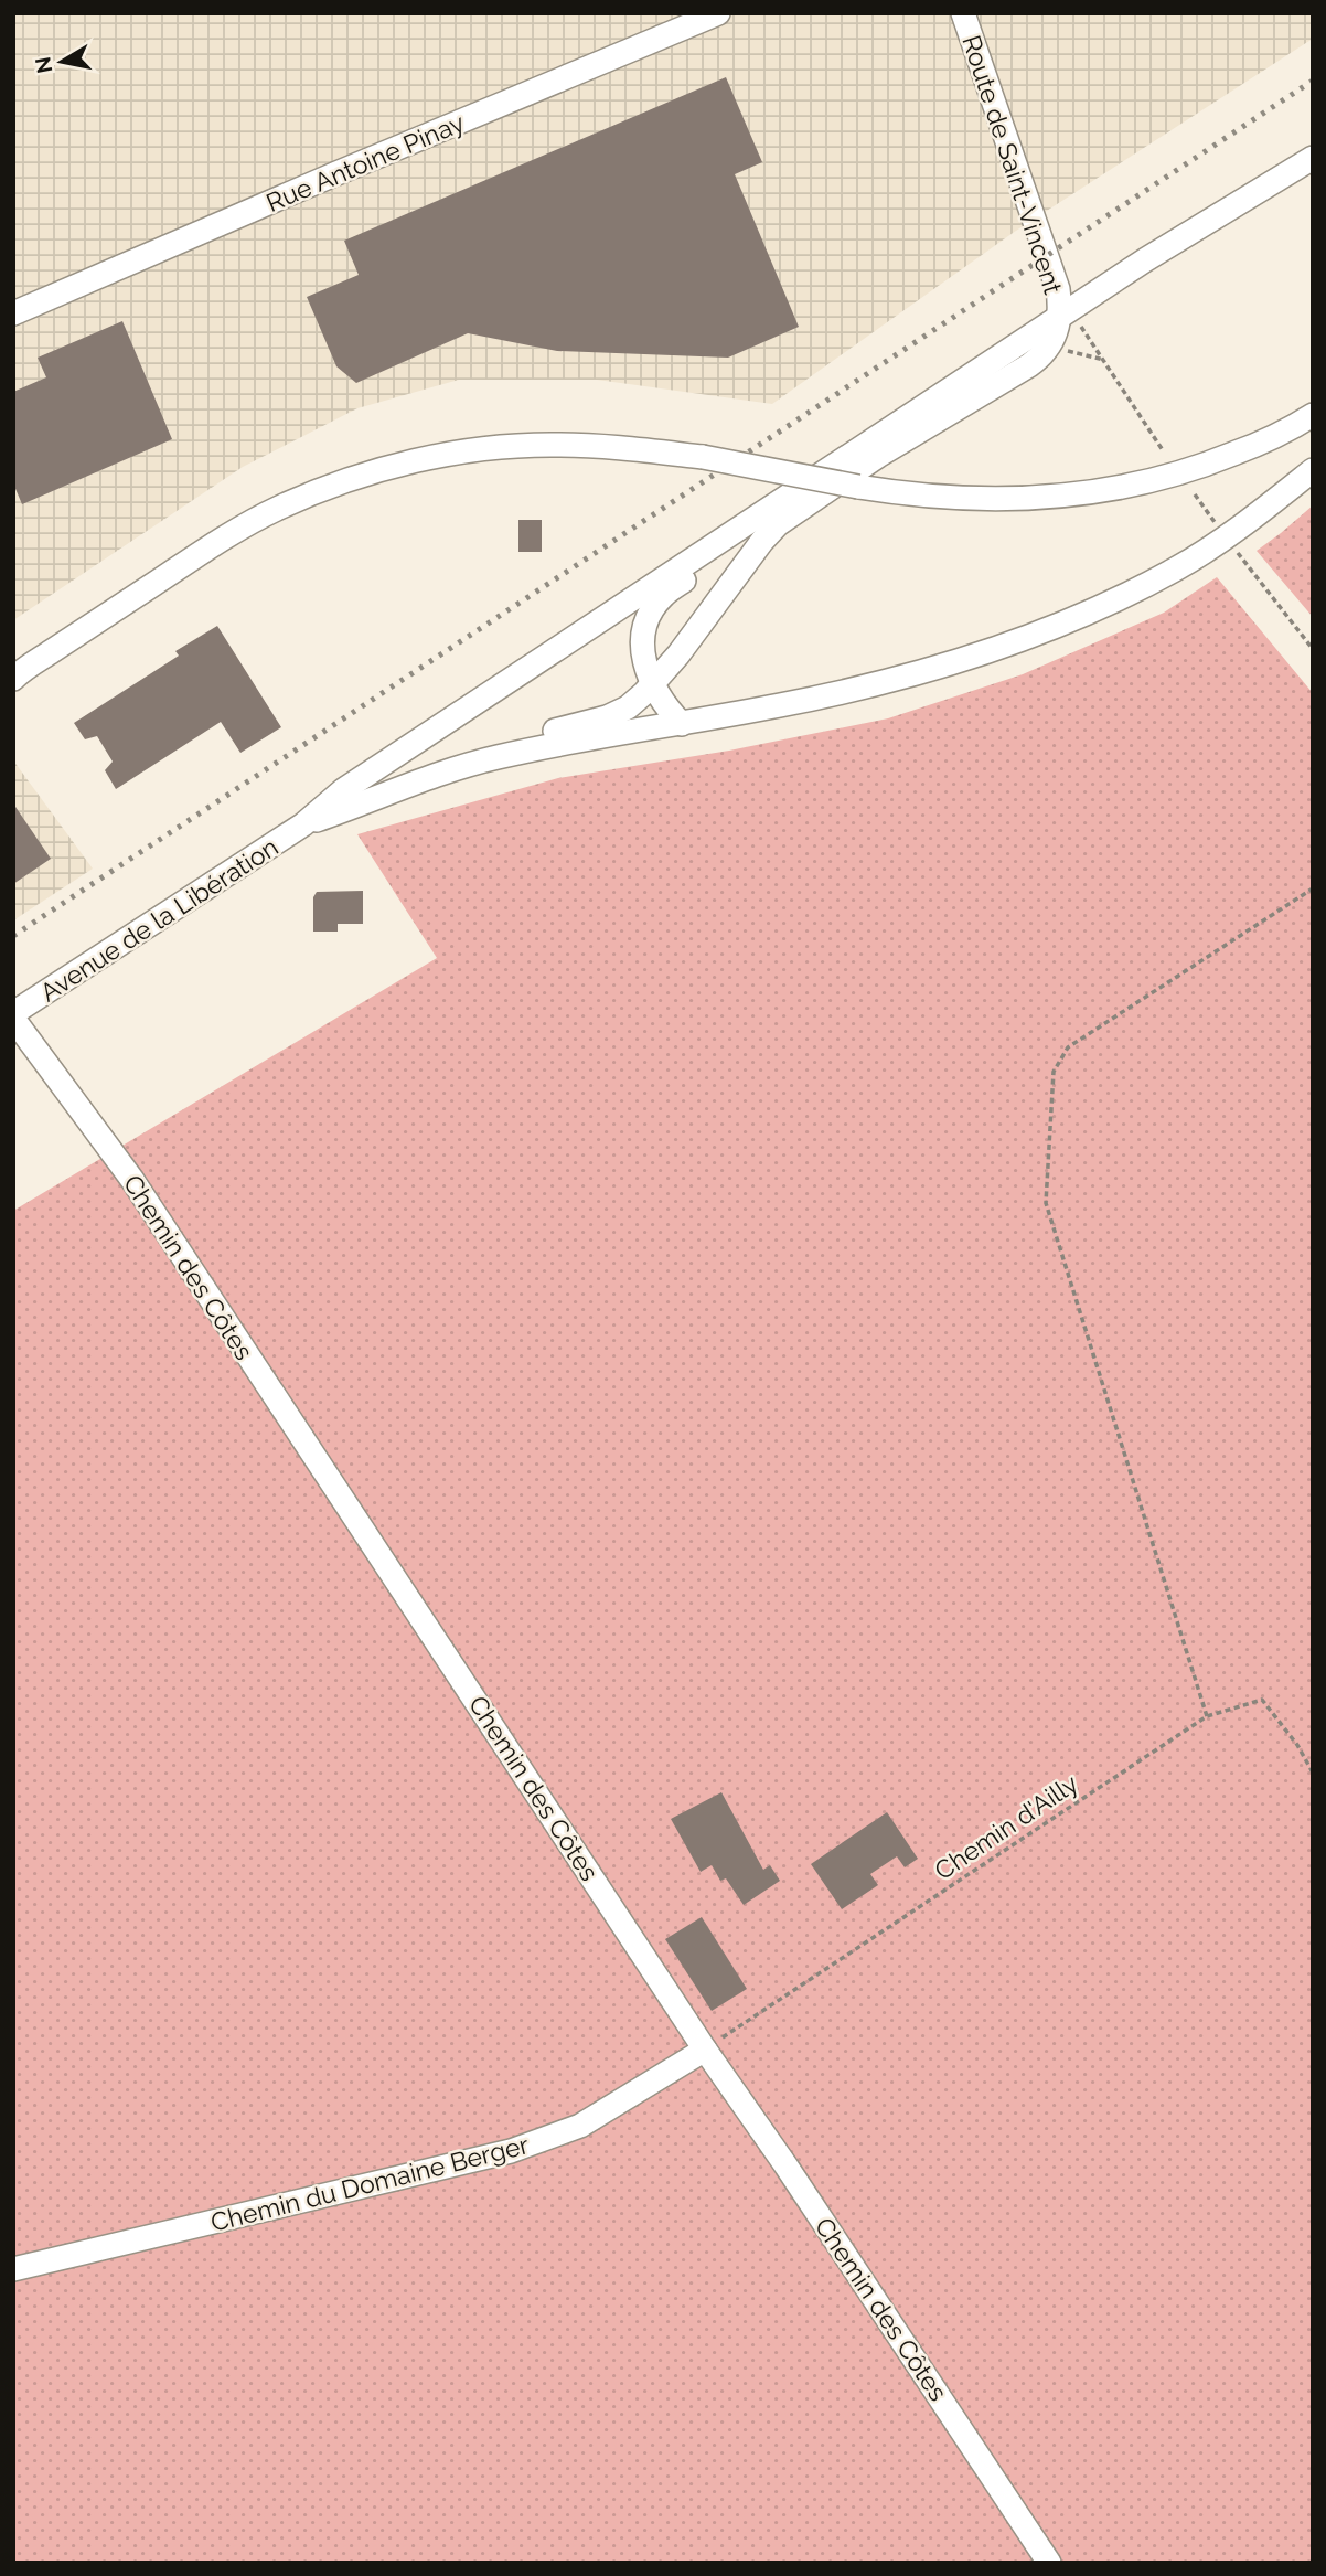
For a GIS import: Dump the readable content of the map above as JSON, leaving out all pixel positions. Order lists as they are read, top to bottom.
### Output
{
  "streets": {
    "street": [
      "Rue Antoine Pinay",
      "Route de Saint-Vincent",
      "Avenue de la Libération",
      "Chemin des Côtes",
      "Chemin du Domaine Berger"
    ],
    "path": ["Chemin d'Ailly"]
  },
  "crossings": [
    ["Avenue de la Libération", "Chemin des Côtes"],
    ["Chemin des Côtes", "Chemin d'Ailly"],
    ["Chemin des Côtes", "Chemin du Domaine Berger"],
    ["Chemin d'Ailly", "Chemin du Domaine Berger"]
  ],
  "north": "left"
}
